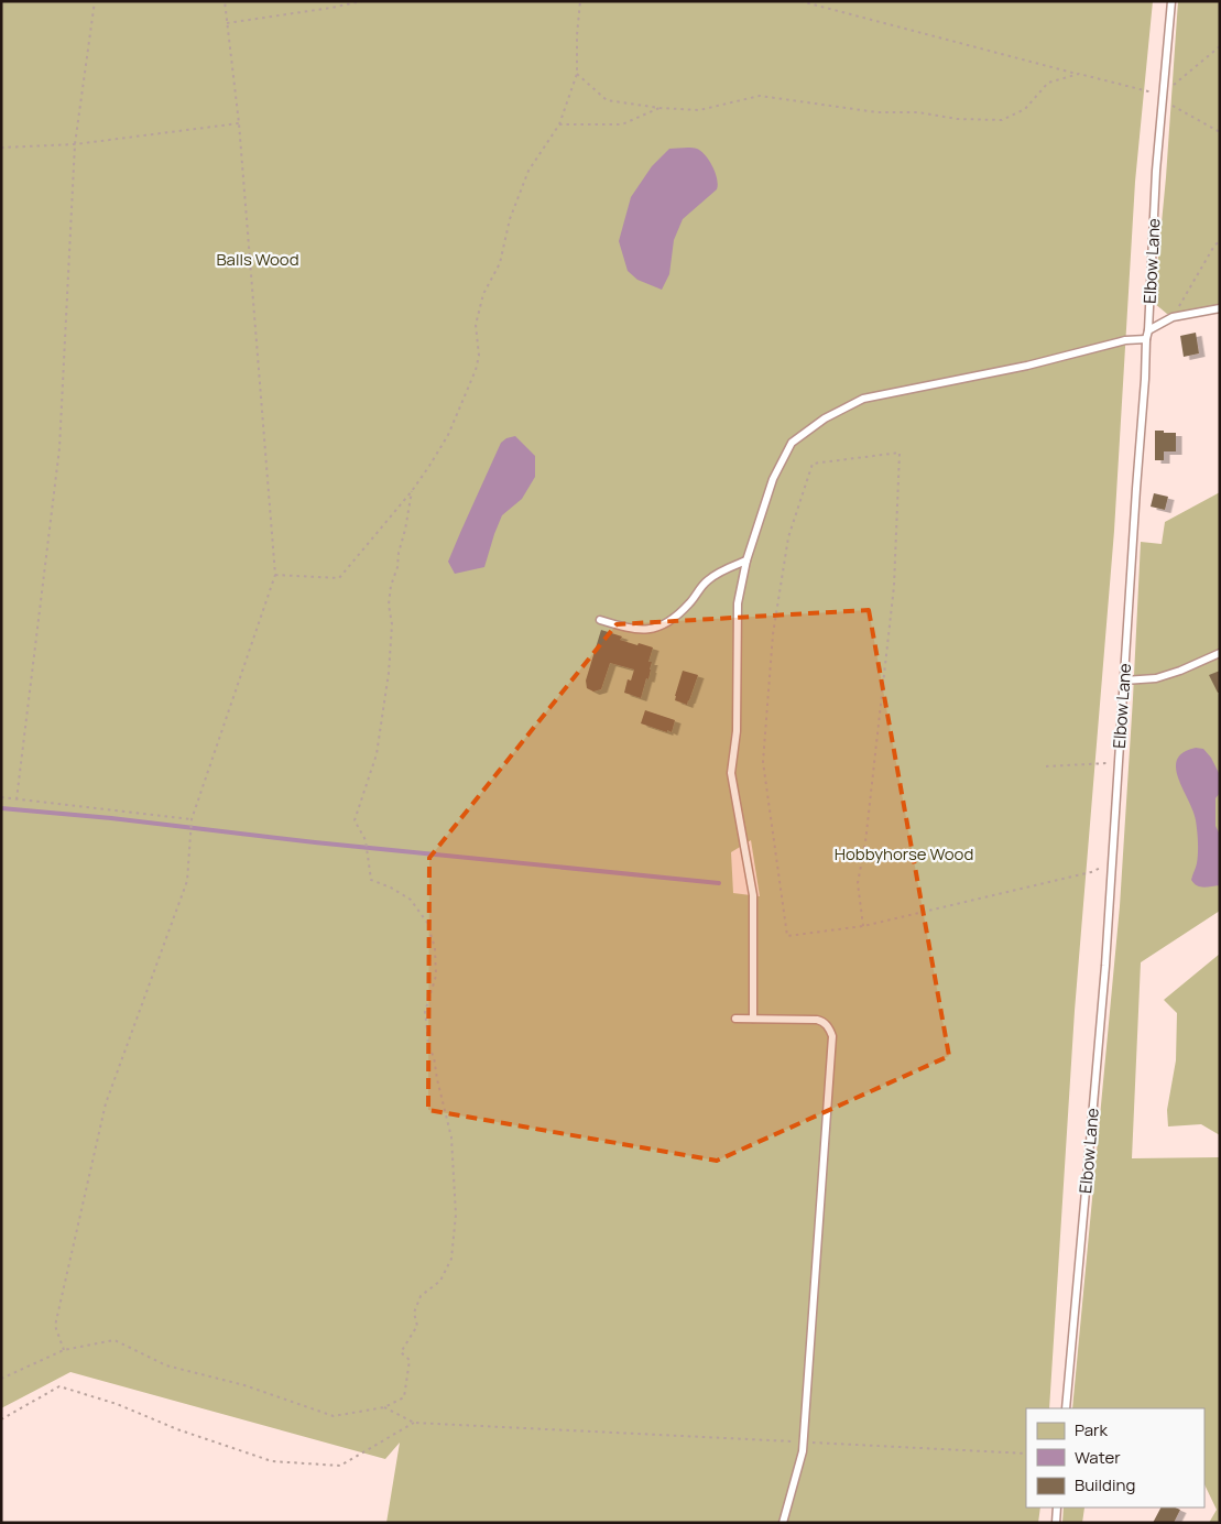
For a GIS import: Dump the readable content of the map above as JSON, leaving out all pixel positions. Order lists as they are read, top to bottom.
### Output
{
  "streets": {
    "lane": ["Elbow Lane"]
  },
  "parks": ["Balls Wood", "Hobbyhorse Wood"],
  "legend": ["Park", "Water", "Building"]
}
